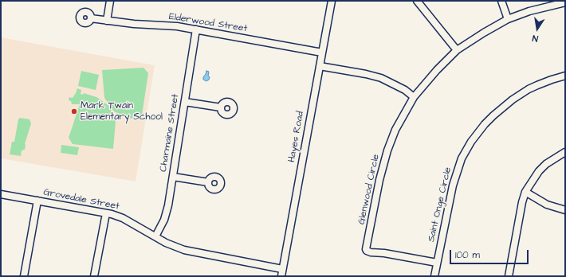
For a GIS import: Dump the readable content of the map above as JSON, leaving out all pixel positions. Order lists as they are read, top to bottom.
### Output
{
  "streets": {
    "street": [
      "Elderwood Street",
      "Charmaine Street",
      "Hayes Road",
      "Glenwood Circle",
      "Grovedale Street",
      "Saint Onge Circle"
    ]
  },
  "crossings": [
    ["Elderwood Street", "Charmaine Street"],
    ["Elderwood Street", "Hayes Road"],
    ["Charmaine Street", "Grovedale Street"],
    ["Hayes Road", "Grovedale Street"],
    ["Glenwood Circle", "Saint Onge Circle"]
  ],
  "places": ["Mark Twain Elementary School"],
  "scale_bar": "100 m",
  "north": "bottom"
}
